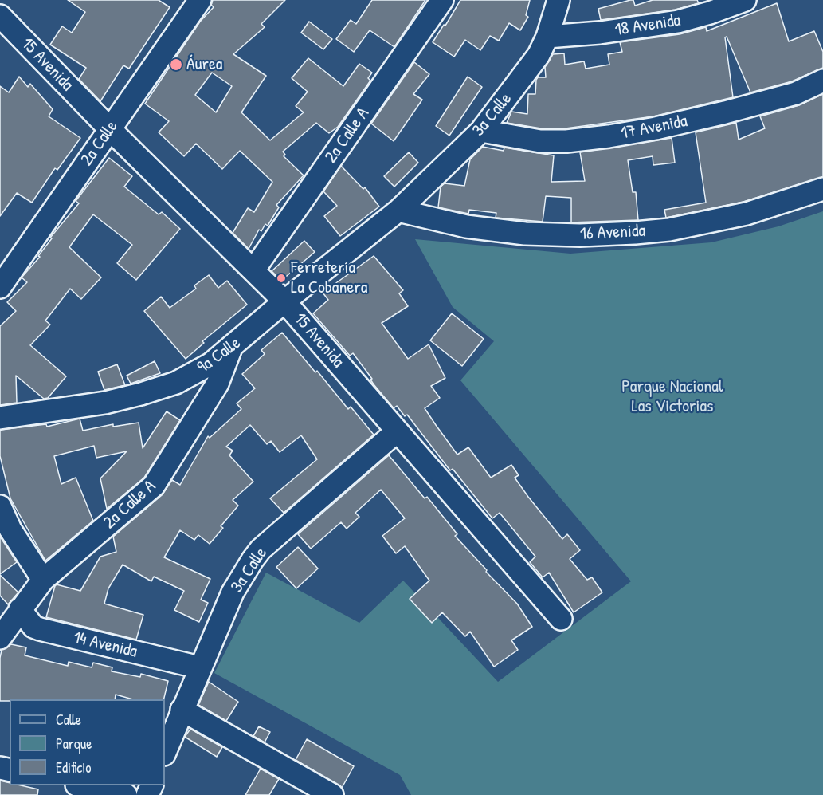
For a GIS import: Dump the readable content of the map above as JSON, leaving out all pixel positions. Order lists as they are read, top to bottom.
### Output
{
  "streets": {
    "street": [
      "18 Avenida",
      "15 Avenida",
      "3a Calle",
      "17 Avenida",
      "2a Calle A",
      "2a Calle",
      "16 Avenida",
      "9a Calle",
      "14 Avenida"
    ]
  },
  "crossings": [
    ["18 Avenida", "3a Calle"],
    ["15 Avenida", "3a Calle"],
    ["15 Avenida", "2a Calle A"],
    ["15 Avenida", "2a Calle"],
    ["15 Avenida", "9a Calle"],
    ["3a Calle", "17 Avenida"],
    ["3a Calle", "16 Avenida"],
    ["3a Calle", "9a Calle"],
    ["3a Calle", "14 Avenida"],
    ["2a Calle A", "9a Calle"],
    ["2a Calle A", "14 Avenida"],
    ["16 Avenida", "9a Calle"]
  ],
  "parks": ["Parque Nacional Las Victorias"],
  "places": ["Áurea", "Ferretería La Cobanera"],
  "legend": ["Calle", "Parque", "Edificio"]
}
